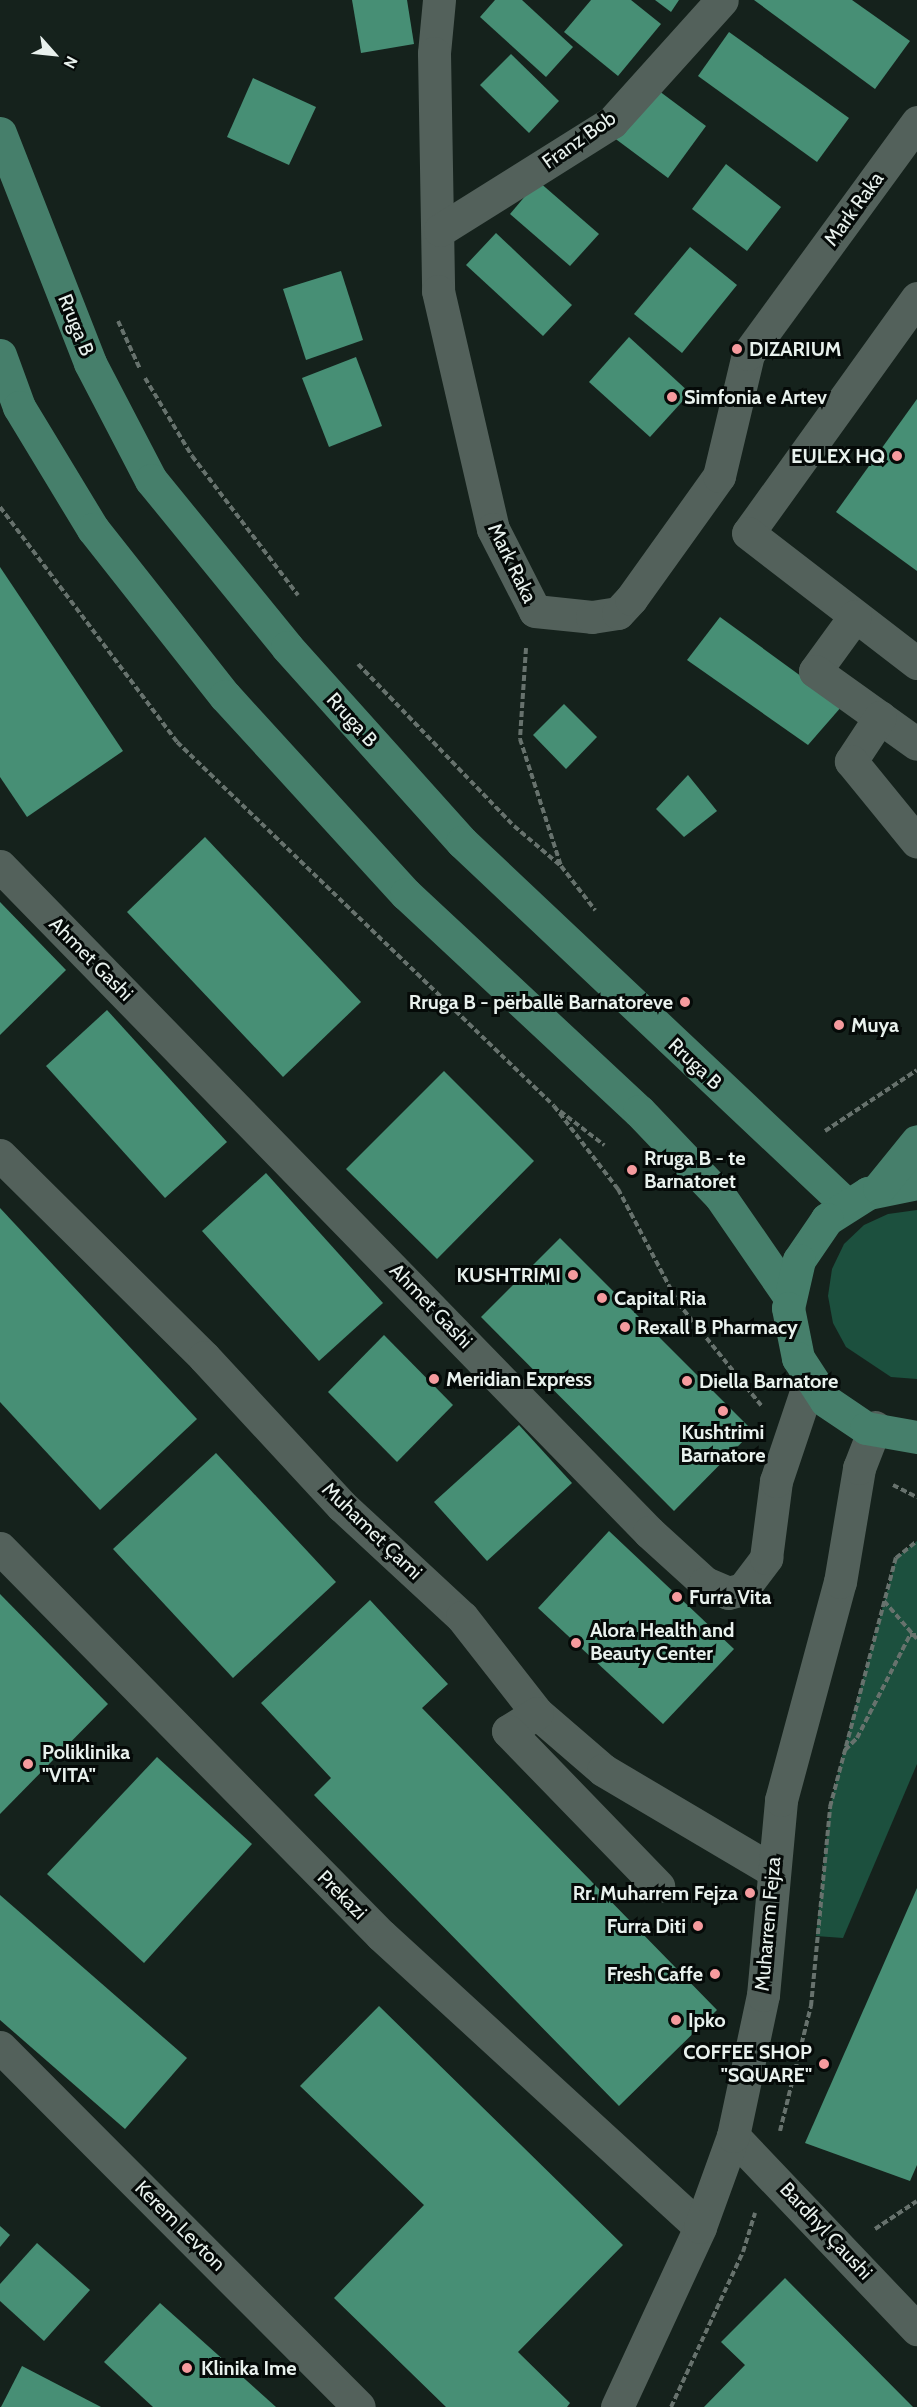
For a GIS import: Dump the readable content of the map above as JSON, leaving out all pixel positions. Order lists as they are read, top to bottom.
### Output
{
  "streets": {
    "main road": ["Rruga B"],
    "street": [
      "Franz Bob",
      "Mark Raka",
      "Ahmet Gashi",
      "Muhamet Çami",
      "Prekazi",
      "Muharrem Fejza",
      "Kerem Levton",
      "Bardhyl Çaushi"
    ]
  },
  "crossings": [
    ["Franz Bob", "Mark Raka"],
    ["Muhamet Çami", "Muharrem Fejza"],
    ["Prekazi", "Muharrem Fejza"],
    ["Muharrem Fejza", "Bardhyl Çaushi"]
  ],
  "places": [
    "DIZARIUM",
    "Simfonia e Artev",
    "EULEX HQ",
    "Rruga B - përballë Barnatoreve",
    "Muya",
    "Rruga B - te Barnatoret",
    "KUSHTRIMI",
    "Capital Ria",
    "Rexall B Pharmacy",
    "Meridian Express",
    "Diella Barnatore",
    "Kushtrimi Barnatore",
    "Furra Vita",
    "Alora Health and Beauty Center",
    "Poliklinika \"VITA\"",
    "Rr. Muharrem Fejza",
    "Furra Diti",
    "Fresh Caffe",
    "Ipko",
    "COFFEE SHOP \"SQUARE\"",
    "Klinika Ime"
  ],
  "north": "bottom right"
}
